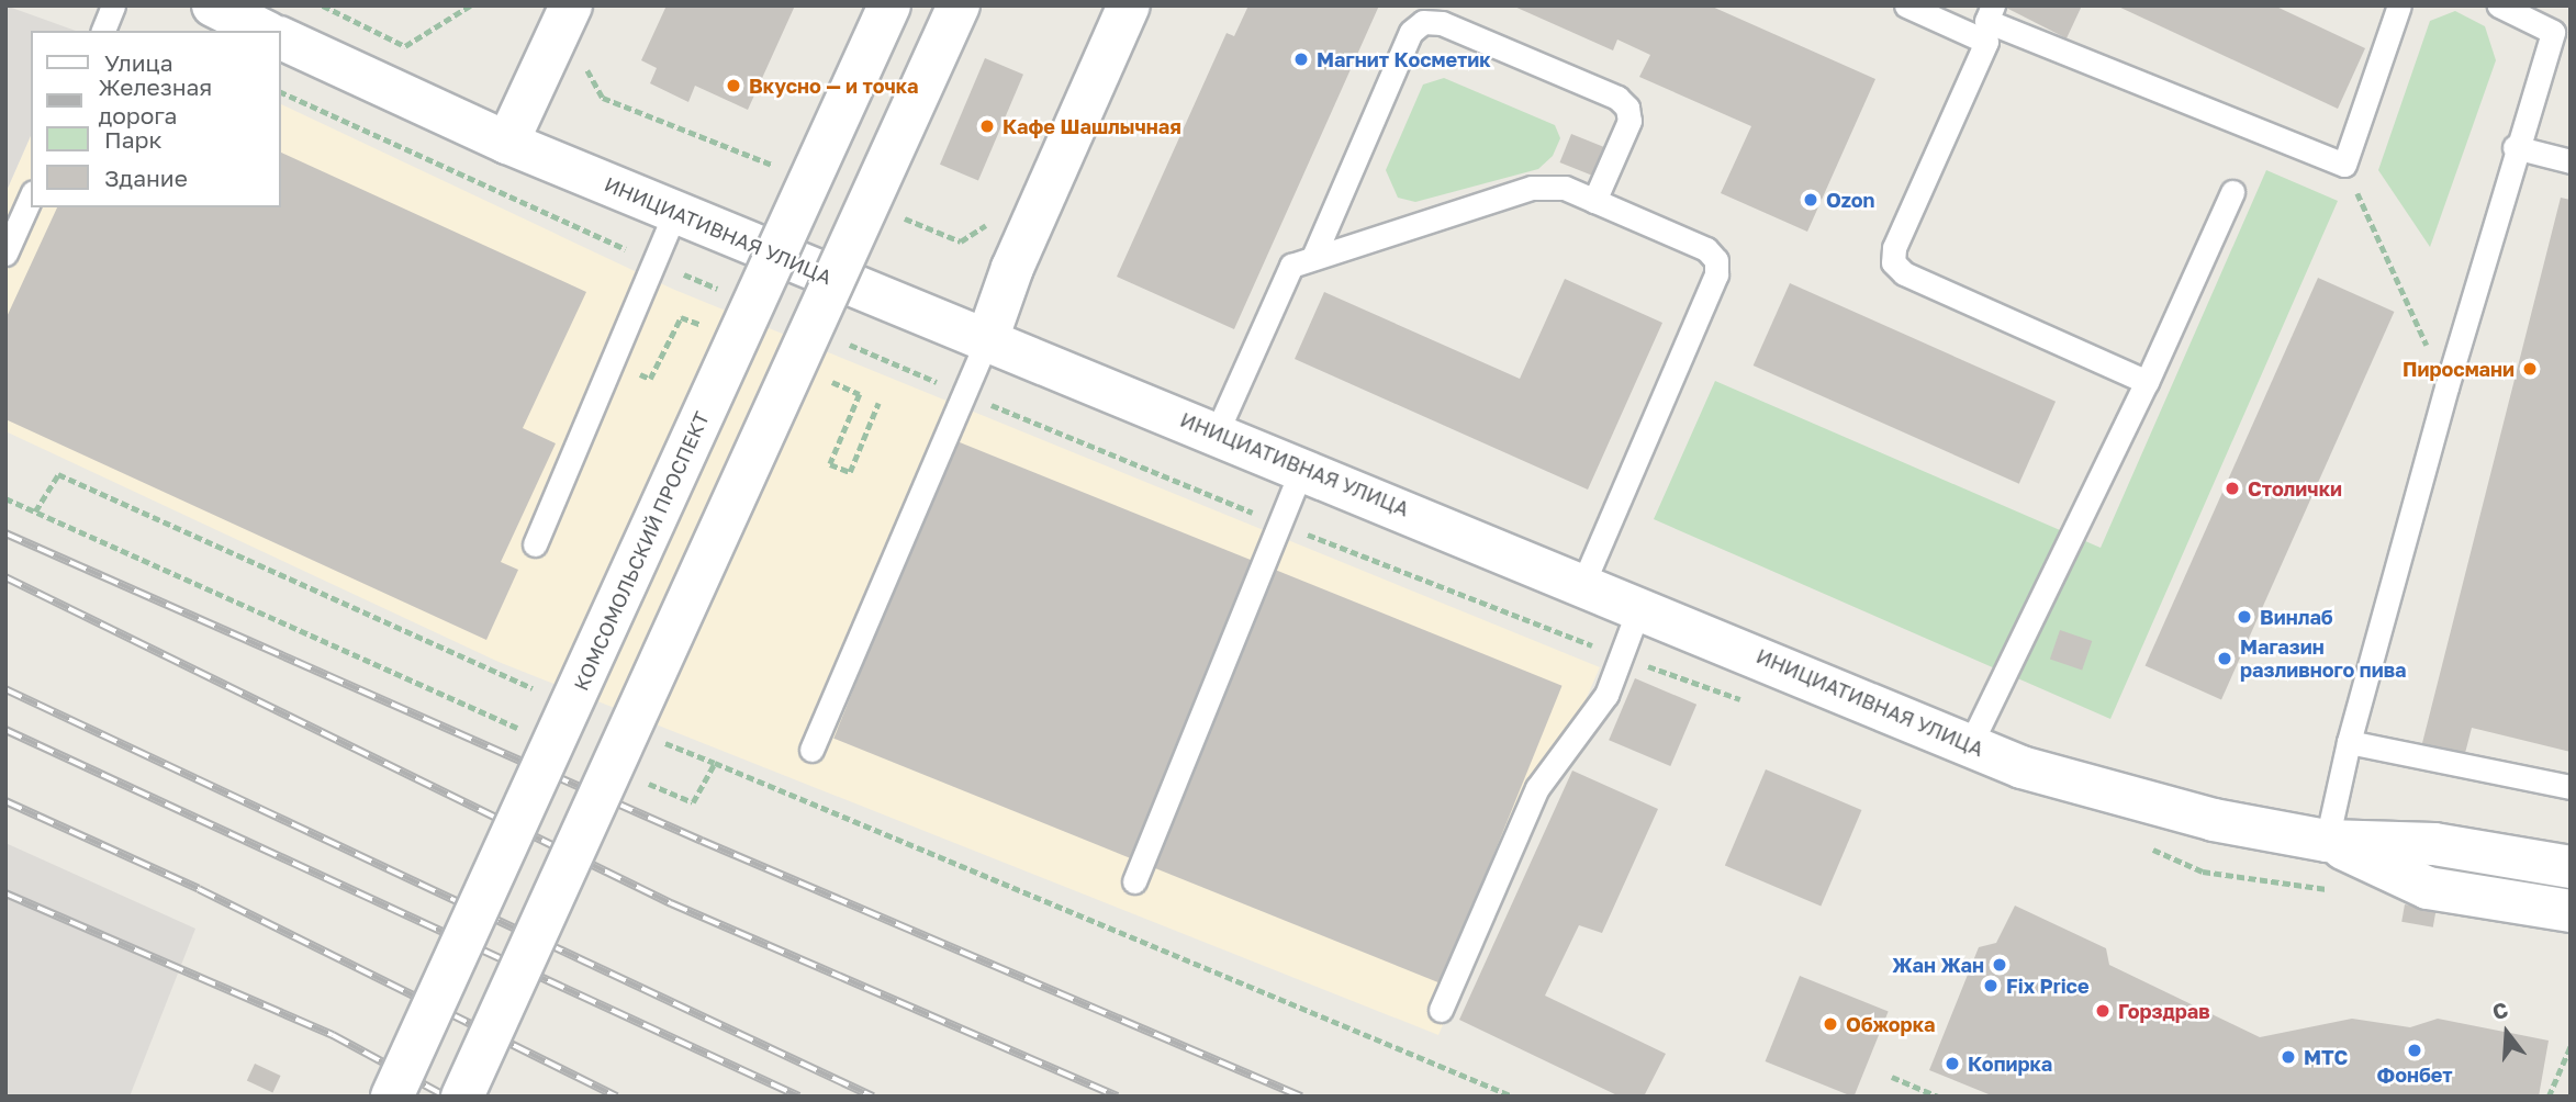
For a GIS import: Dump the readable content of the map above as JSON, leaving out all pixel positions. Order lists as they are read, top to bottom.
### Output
{
  "streets": {
    "main road": ["ИНИЦИАТИВНАЯ УЛИЦА", "КОМСОМОЛЬСКИЙ ПРОСПЕКТ"]
  },
  "places": [
    "Магнит Косметик",
    "Вкусно — и точка",
    "Кафе Шашлычная",
    "Ozon",
    "Пиросмани",
    "Столички",
    "Винлаб",
    "Магазин разливного пива",
    "Жан Жан",
    "Fix Price",
    "Горздрав",
    "Обжорка",
    "Фонбет",
    "МТС",
    "Копирка"
  ],
  "legend": [
    "Улица",
    "Железная дорога",
    "Парк",
    "Здание"
  ],
  "north": "top"
}
